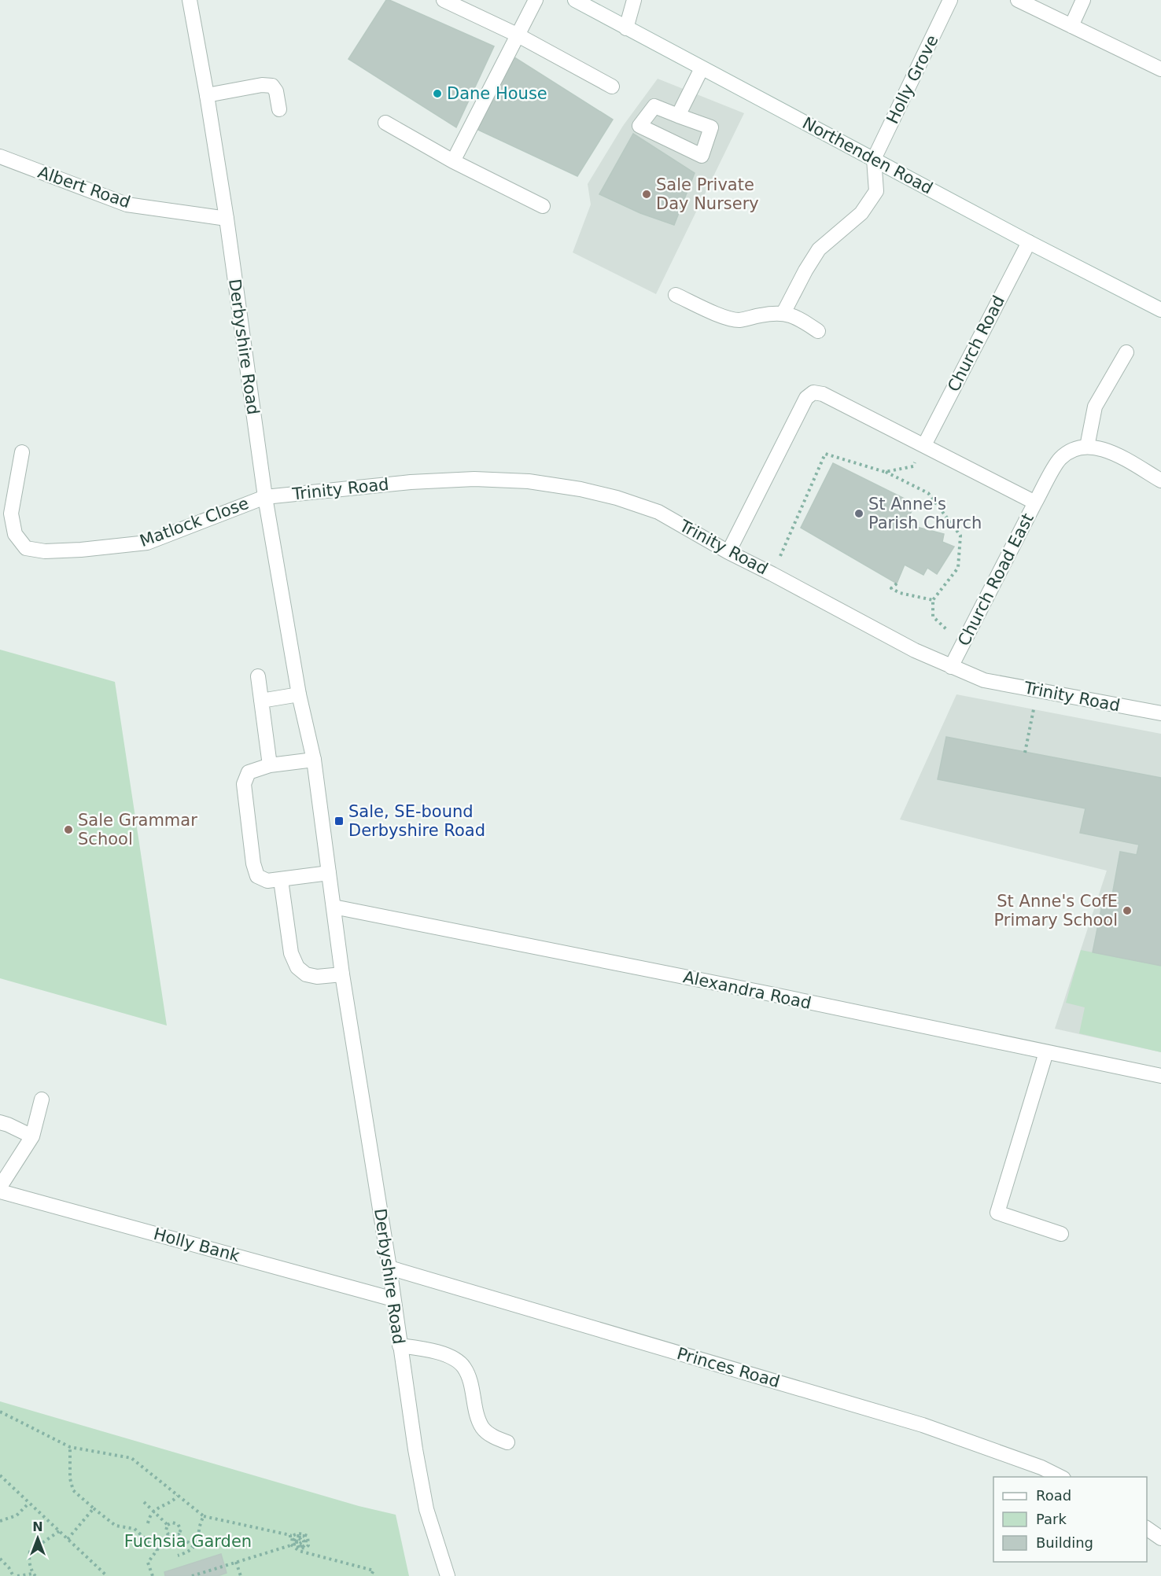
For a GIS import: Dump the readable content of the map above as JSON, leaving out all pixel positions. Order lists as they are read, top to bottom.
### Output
{
  "streets": {
    "street": [
      "Holly Grove",
      "Northenden Road",
      "Albert Road",
      "Church Road",
      "Derbyshire Road",
      "Trinity Road",
      "Matlock Close",
      "Church Road East",
      "Alexandra Road",
      "Holly Bank",
      "Princes Road"
    ]
  },
  "crossings": [
    ["Holly Grove", "Northenden Road"],
    ["Northenden Road", "Church Road"],
    ["Albert Road", "Derbyshire Road"],
    ["Church Road", "Church Road East"],
    ["Derbyshire Road", "Trinity Road"],
    ["Derbyshire Road", "Matlock Close"],
    ["Derbyshire Road", "Alexandra Road"],
    ["Derbyshire Road", "Holly Bank"],
    ["Derbyshire Road", "Princes Road"],
    ["Trinity Road", "Matlock Close"],
    ["Trinity Road", "Church Road East"]
  ],
  "parks": ["Fuchsia Garden"],
  "places": {
    "other": [
      "Dane House",
      "Sale Private Day Nursery",
      "St Anne's Parish Church",
      "Sale Grammar School",
      "St Anne's CofE Primary School"
    ],
    "transit": ["Sale, SE-bound Derbyshire Road"]
  },
  "legend": ["Road", "Park", "Building"],
  "north": "top"
}
